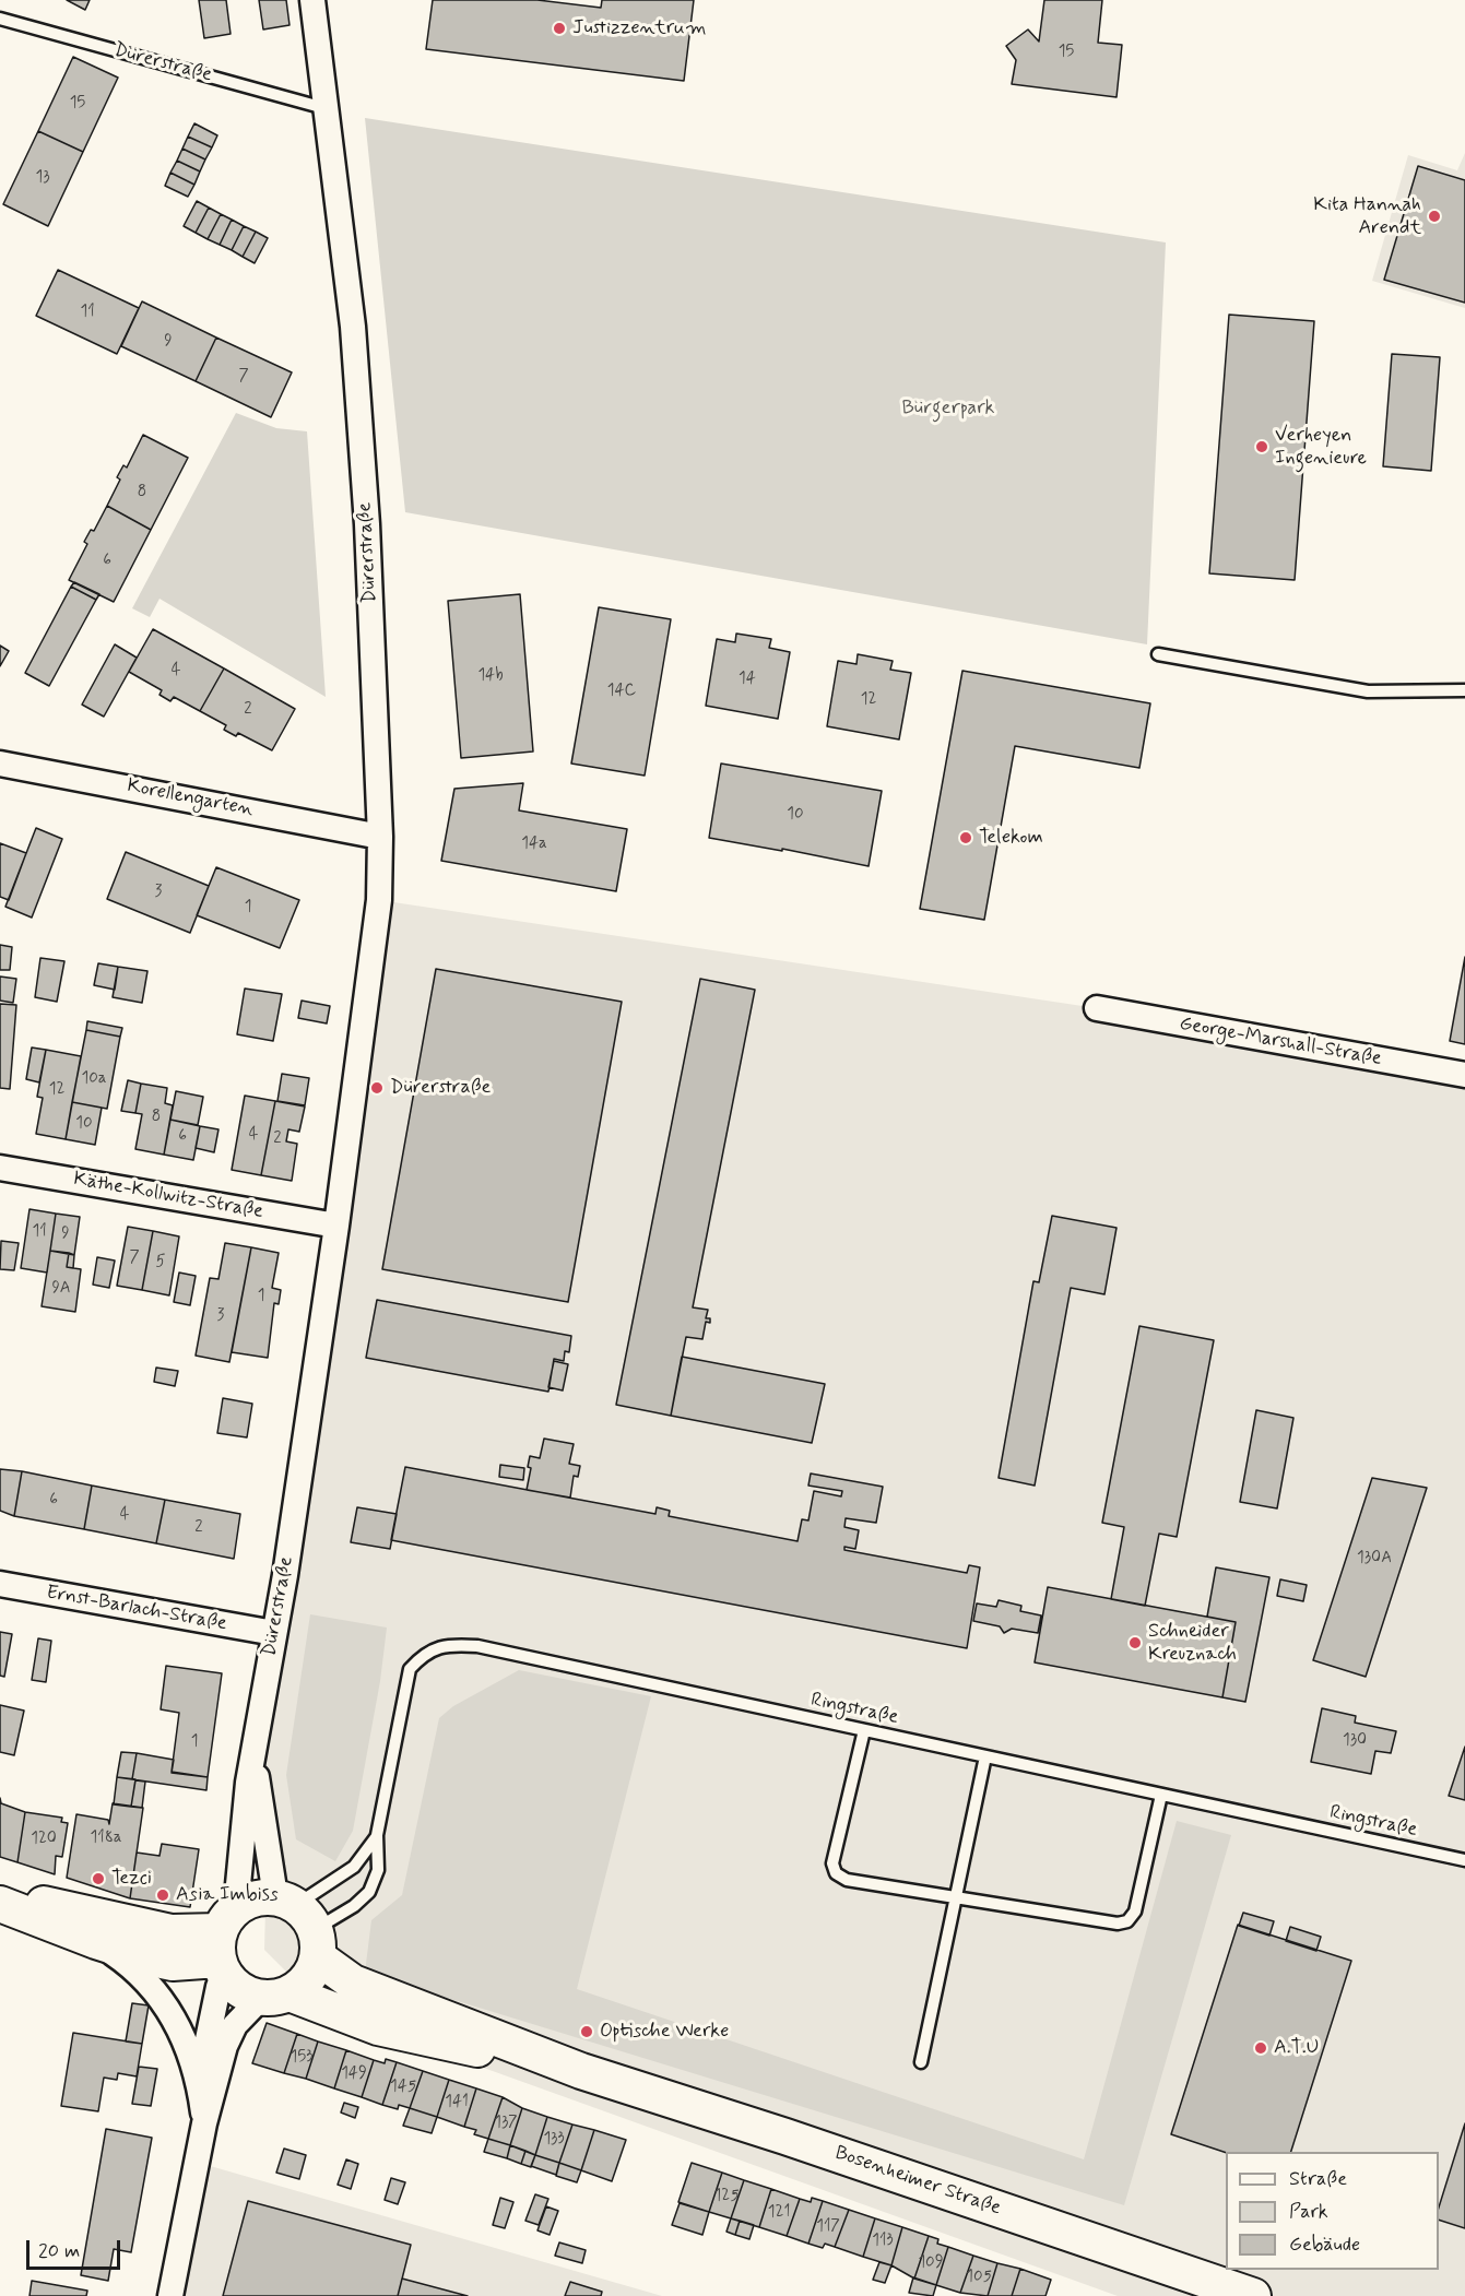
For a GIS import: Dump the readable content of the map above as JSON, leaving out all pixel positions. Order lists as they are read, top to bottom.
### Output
{
  "streets": {
    "street": [
      "Dürerstraße",
      "Korellengarten",
      "George-Marshall-Straße",
      "Käthe-Kollwitz-Straße",
      "Ernst-Barlach-Straße",
      "Bosenheimer Straße"
    ],
    "lane": ["Ringstraße"]
  },
  "crossings": [
    ["Dürerstraße", "Korellengarten"],
    ["Dürerstraße", "Käthe-Kollwitz-Straße"],
    ["Dürerstraße", "Ernst-Barlach-Straße"],
    ["Dürerstraße", "Ringstraße"],
    ["Dürerstraße", "Bosenheimer Straße"],
    ["Ringstraße", "Bosenheimer Straße"]
  ],
  "parks": ["Bürgerpark"],
  "places": [
    "Justizzentrum",
    "Kita Hannah Arendt",
    "Verheyen Ingenieure",
    "Telekom",
    "Dürerstraße",
    "Schneider Kreuznach",
    "Tezci",
    "Asia Imbiss",
    "Optische Werke",
    "A.T.U"
  ],
  "house_numbers": [
    "15",
    "15",
    "13",
    "11",
    "9",
    "7",
    "8",
    "6",
    "4",
    "14b",
    "14",
    "14C",
    "12",
    "2",
    "10",
    "14a",
    "3",
    "1",
    "10a",
    "12",
    "8",
    "10",
    "4",
    "6",
    "2",
    "11",
    "9",
    "7",
    "5",
    "9A",
    "1",
    "3",
    "6",
    "4",
    "2",
    "130A",
    "130",
    "1",
    "118a",
    "120",
    "153",
    "149",
    "145",
    "141",
    "137",
    "133",
    "125",
    "121",
    "117",
    "113",
    "109",
    "105"
  ],
  "legend": ["Straße", "Park", "Gebäude"],
  "scale_bar": "20 m"
}
